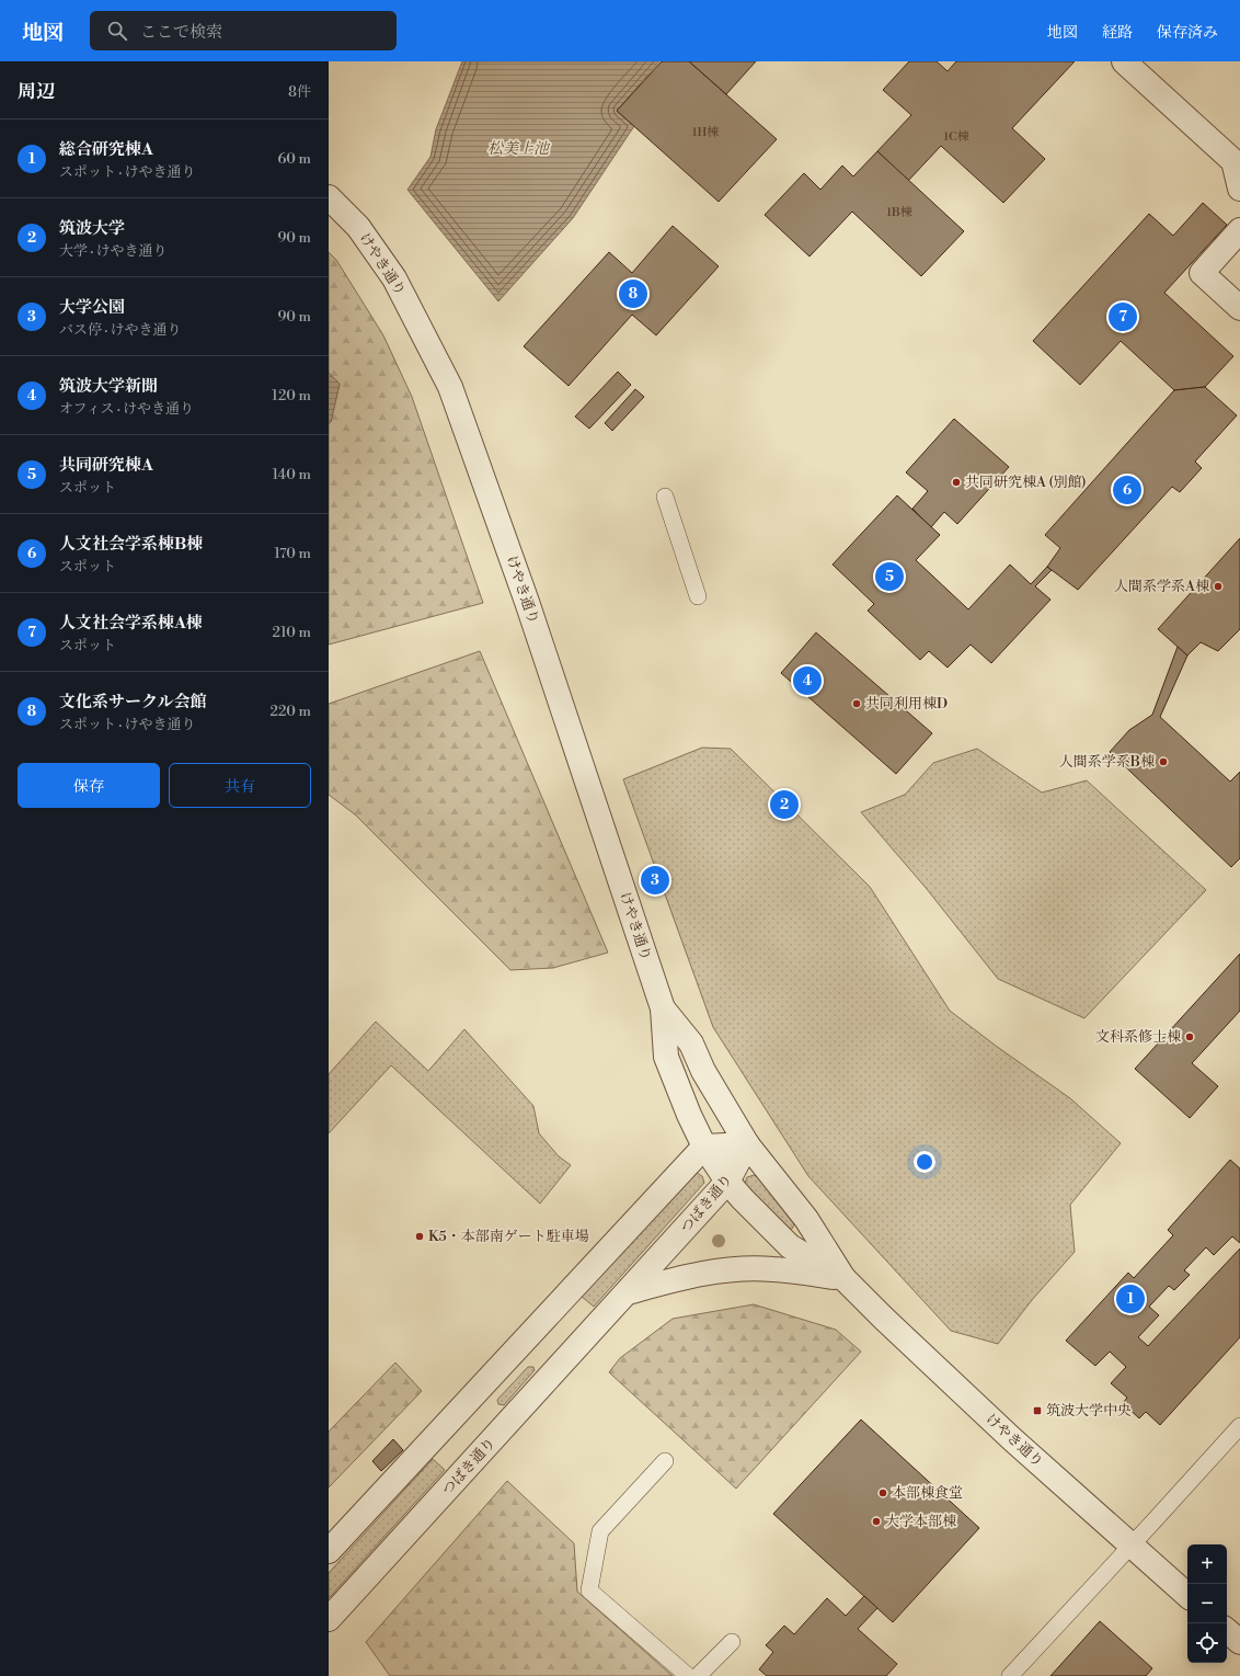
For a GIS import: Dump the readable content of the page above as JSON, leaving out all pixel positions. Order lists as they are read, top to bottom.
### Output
{
  "streets": {
    "street": ["けやき通り", "つばき通り"]
  },
  "crossings": [
    ["けやき通り", "つばき通り"]
  ],
  "water": ["松美上池"],
  "places": {
    "other": [
      "共同研究棟A (別館)",
      "人間系学系A棟",
      "共同利用棟D",
      "人間系学系B棟",
      "文科系修士棟",
      "K5・本部南ゲート駐車場",
      "本部棟食堂",
      "大学本部棟"
    ],
    "transit": ["筑波大学中央"]
  },
  "house_numbers": ["1H棟", "1C棟", "1B棟"],
  "page": {
    "header": "地図",
    "search": "ここで検索",
    "nav": ["地図", "経路", "保存済み"],
    "heading": ["周辺", "8件"],
    "list": [
      {
        "mark": "1",
        "name": "総合研究棟A",
        "note": "スポット · けやき通り",
        "value": "60 m"
      },
      {
        "mark": "2",
        "name": "筑波大学",
        "note": "大学 · けやき通り",
        "value": "90 m"
      },
      {
        "mark": "3",
        "name": "大学公園",
        "note": "バス停 · けやき通り",
        "value": "90 m"
      },
      {
        "mark": "4",
        "name": "筑波大学新聞",
        "note": "オフィス · けやき通り",
        "value": "120 m"
      },
      {
        "mark": "5",
        "name": "共同研究棟A",
        "note": "スポット",
        "value": "140 m"
      },
      {
        "mark": "6",
        "name": "人文社会学系棟B棟",
        "note": "スポット",
        "value": "170 m"
      },
      {
        "mark": "7",
        "name": "人文社会学系棟A棟",
        "note": "スポット",
        "value": "210 m"
      },
      {
        "mark": "8",
        "name": "文化系サークル会館",
        "note": "スポット · けやき通り",
        "value": "220 m"
      }
    ],
    "pins": [
      "8",
      "7",
      "6",
      "5",
      "4",
      "2",
      "3",
      "1"
    ],
    "buttons": ["保存", "共有"],
    "map_buttons": ["+", "−"]
  }
}
